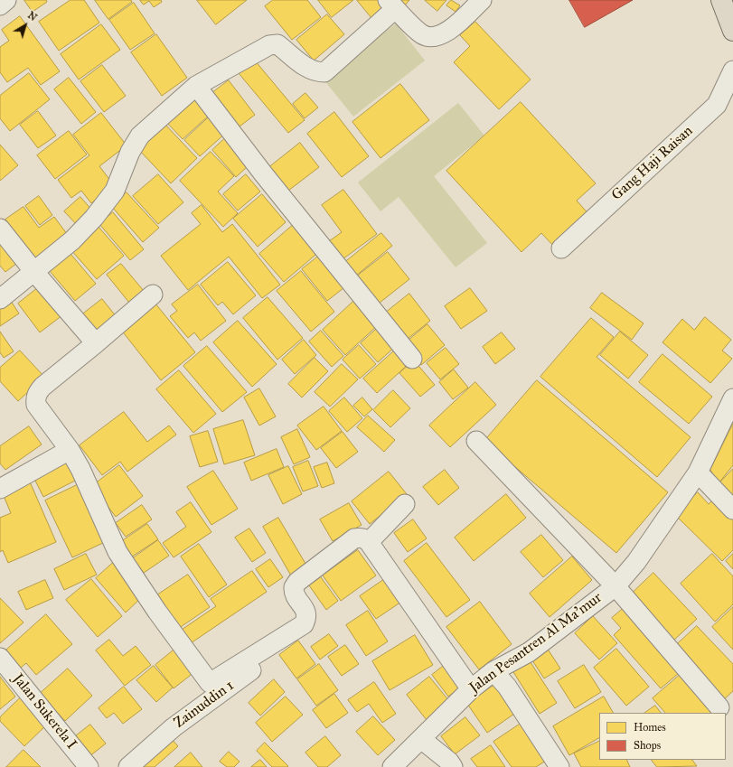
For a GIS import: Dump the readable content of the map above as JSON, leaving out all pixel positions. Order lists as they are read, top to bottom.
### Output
{
  "streets": {
    "street": [
      "Gang Haji Raisan",
      "Jalan Pesantren Al Ma'mur",
      "Zainuddin 1",
      "Jalan Sukerela I"
    ]
  },
  "legend": ["Homes", "Shops"],
  "north": "top right"
}
